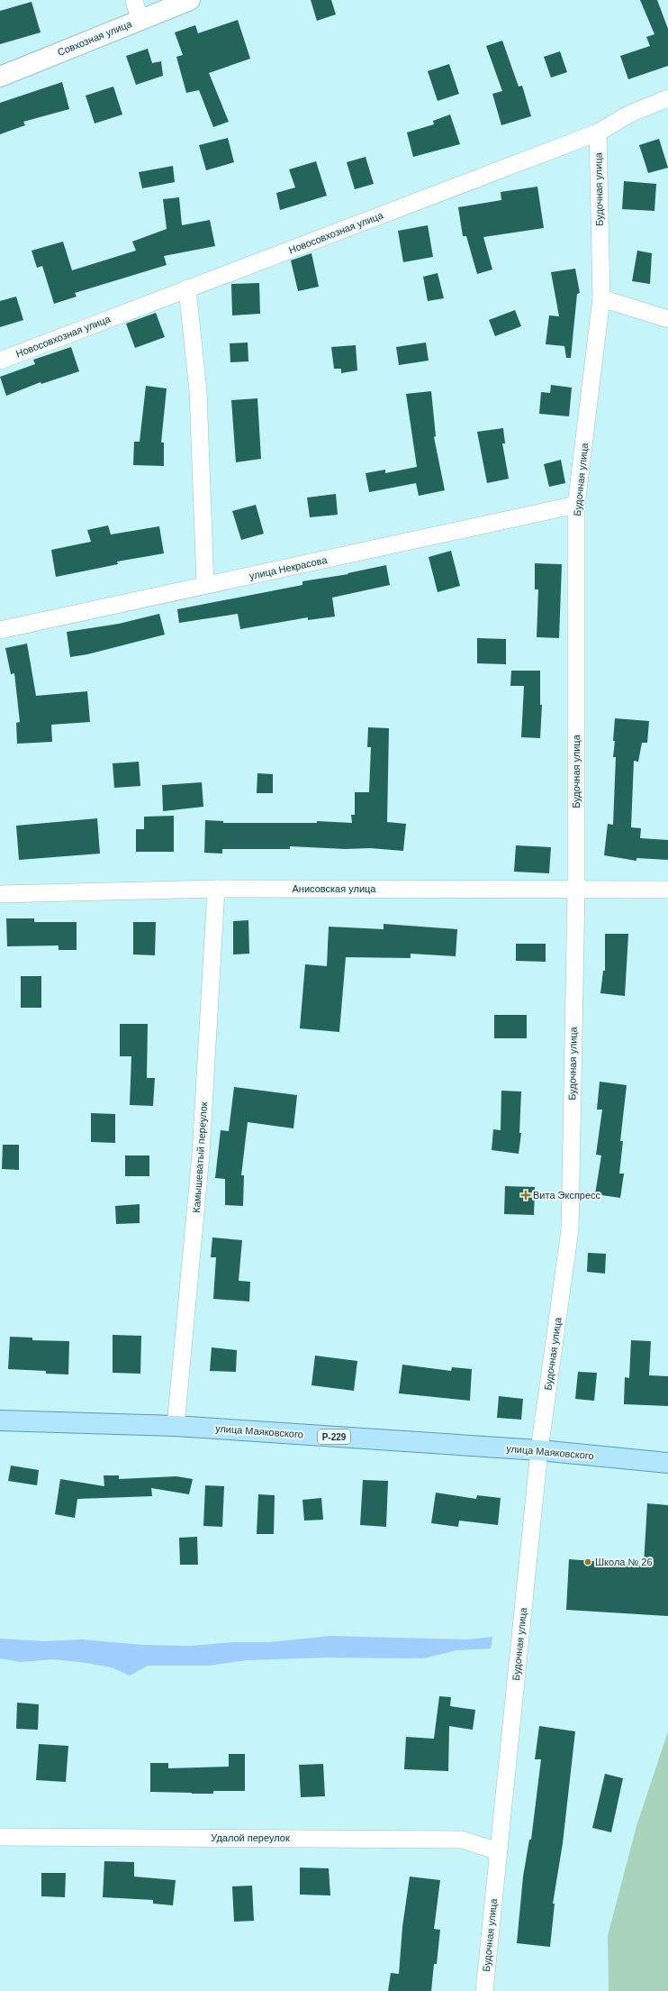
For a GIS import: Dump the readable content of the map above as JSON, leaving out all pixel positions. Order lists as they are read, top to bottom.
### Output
{
  "streets": {
    "main road": ["улица Маяковского", "Р-229"],
    "street": [
      "Совхозная улица",
      "Будочная улица",
      "Новосовхозная улица",
      "улица Некрасова",
      "Анисовская улица",
      "Камышеватый переулок",
      "Удалой переулок"
    ]
  },
  "crossings": [
    ["Будочная улица", "Новосовхозная улица"],
    ["Будочная улица", "улица Некрасова"],
    ["Будочная улица", "Анисовская улица"],
    ["Будочная улица", "улица Маяковского"],
    ["Будочная улица", "Удалой переулок"],
    ["Анисовская улица", "Камышеватый переулок"],
    ["Камышеватый переулок", "улица Маяковского"]
  ],
  "places": {
    "health": ["Вита Экспресс"],
    "other": ["Школа № 26"]
  }
}
